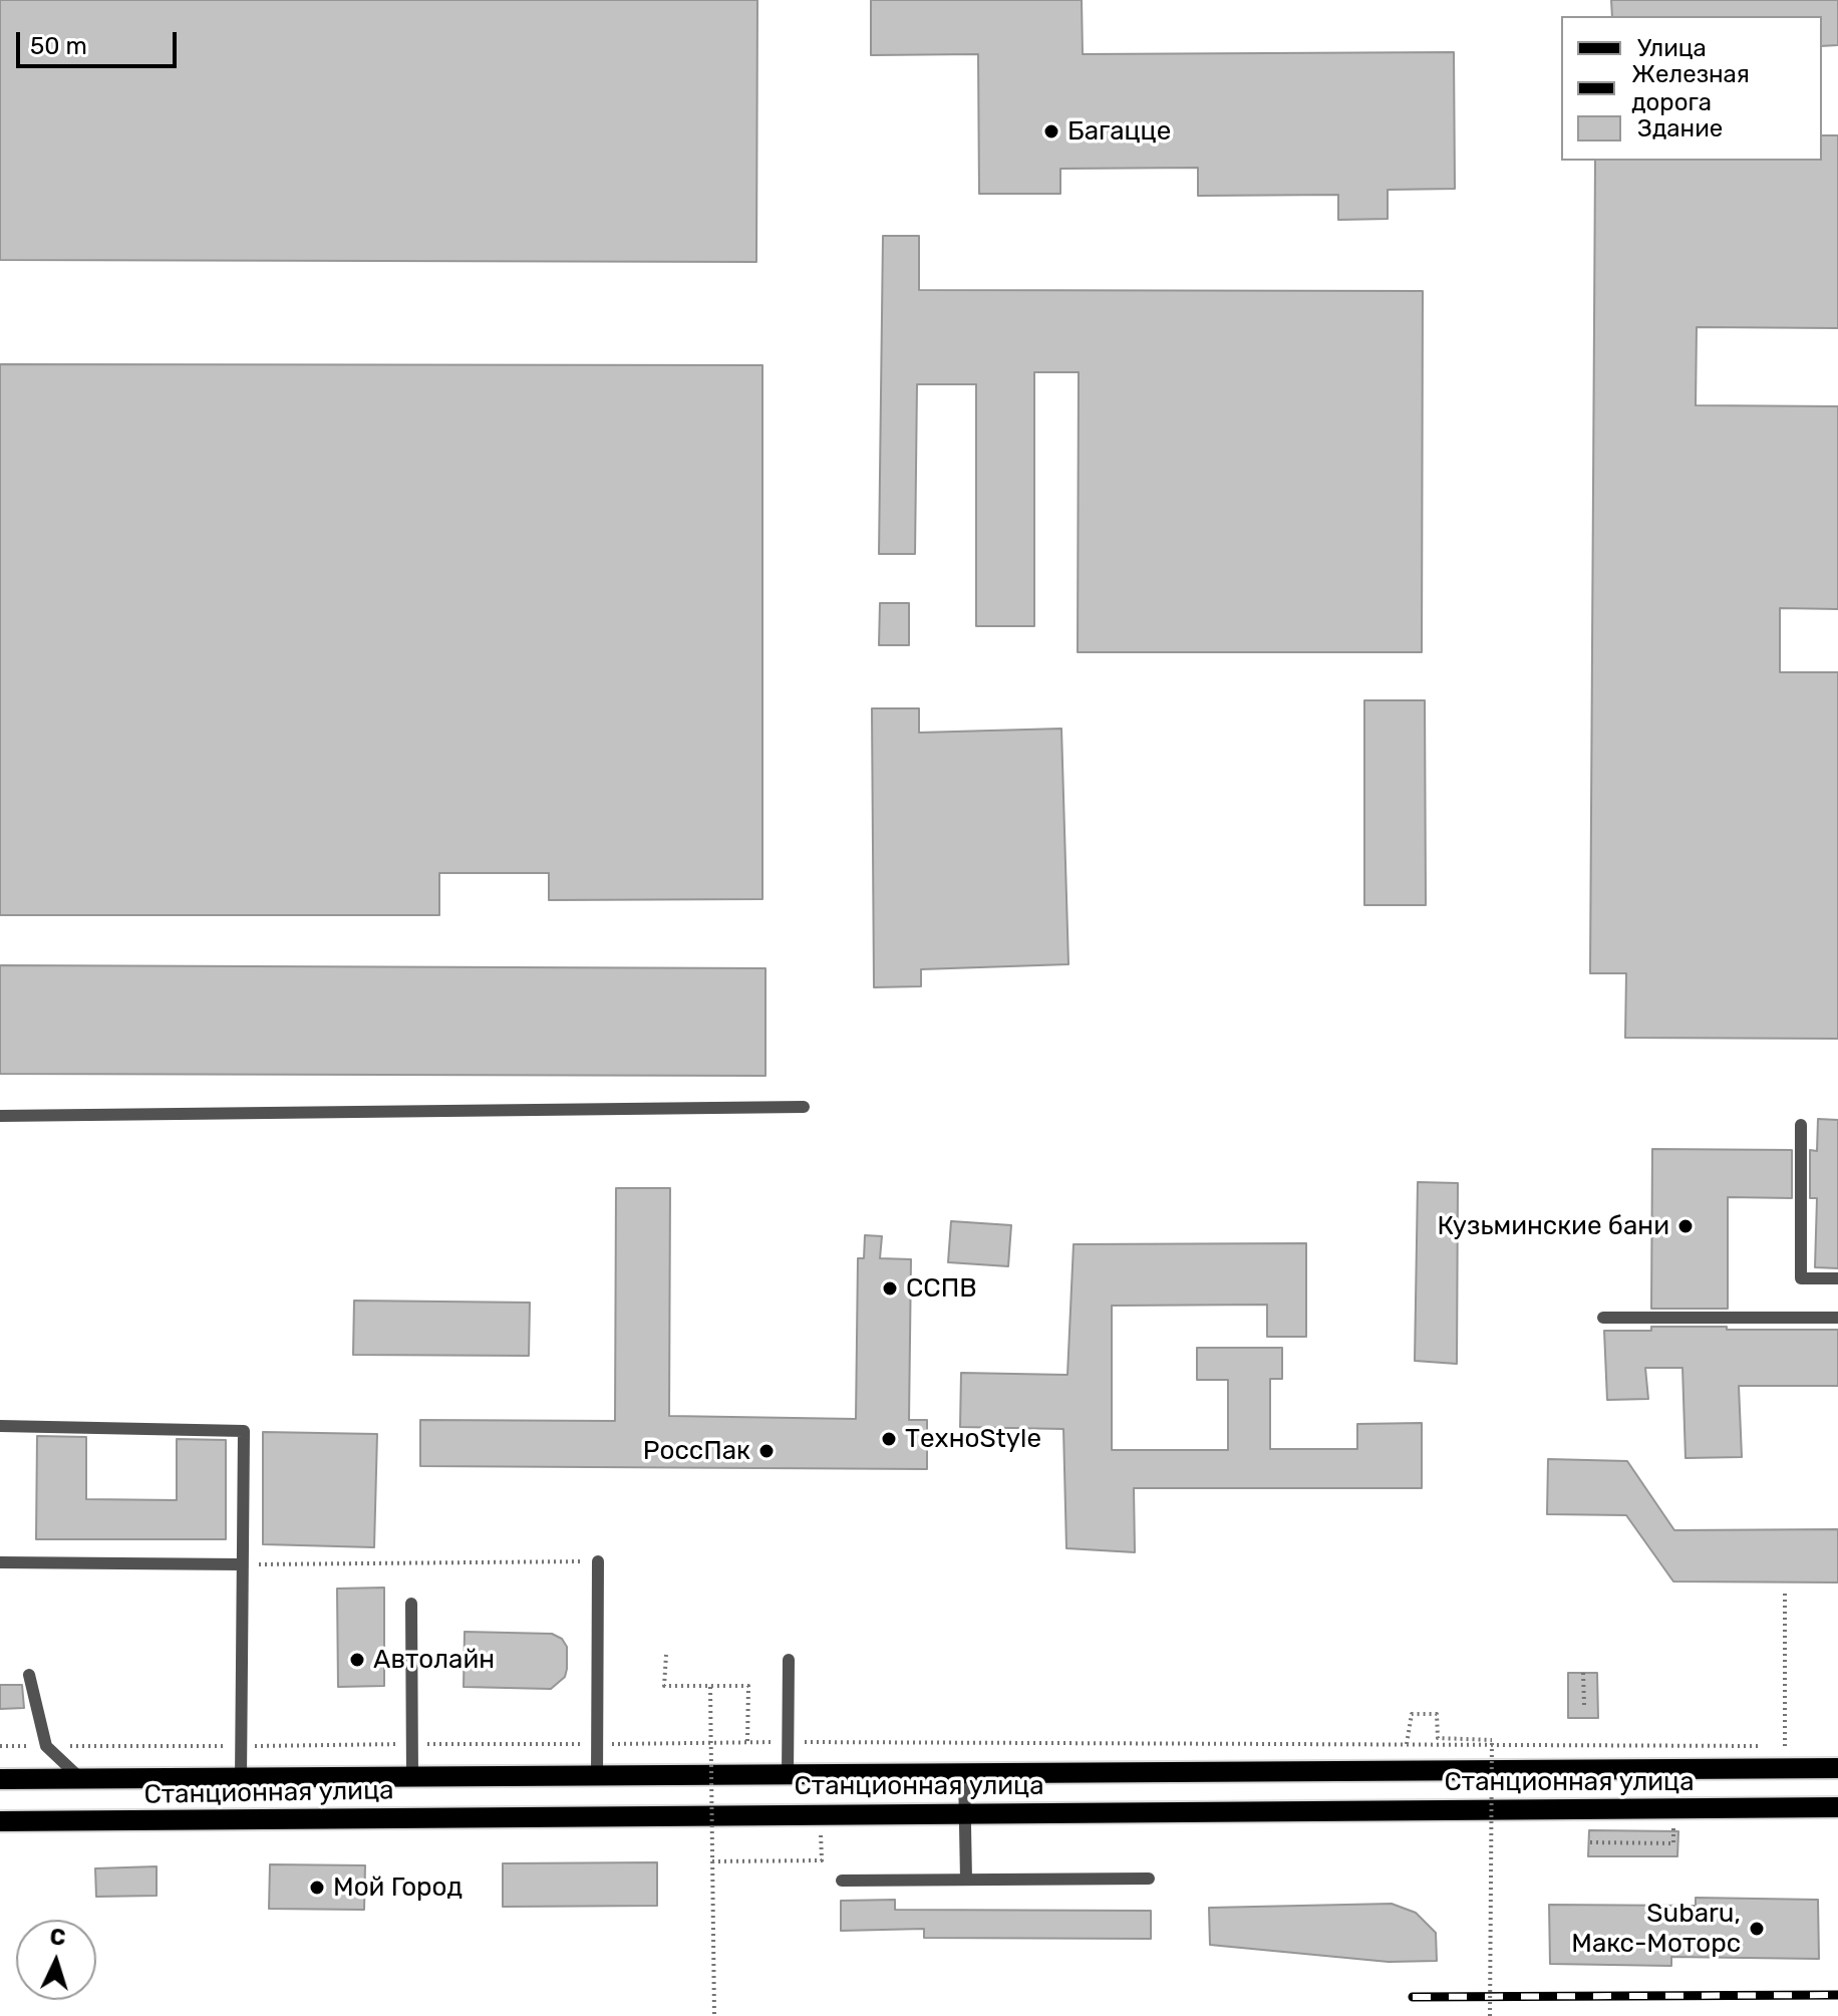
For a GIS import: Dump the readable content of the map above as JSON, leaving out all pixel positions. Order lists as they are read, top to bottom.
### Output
{
  "streets": {
    "main road": ["Станционная улица"]
  },
  "places": [
    "Багацце",
    "Кузьминские бани",
    "ССПВ",
    "ТехноStyle",
    "РоссПак",
    "Автолайн",
    "Мой Город",
    "Subaru, Макс-Моторс"
  ],
  "legend": ["Улица", "Железная дорога", "Здание"],
  "scale_bar": "50 m",
  "north": "top"
}
